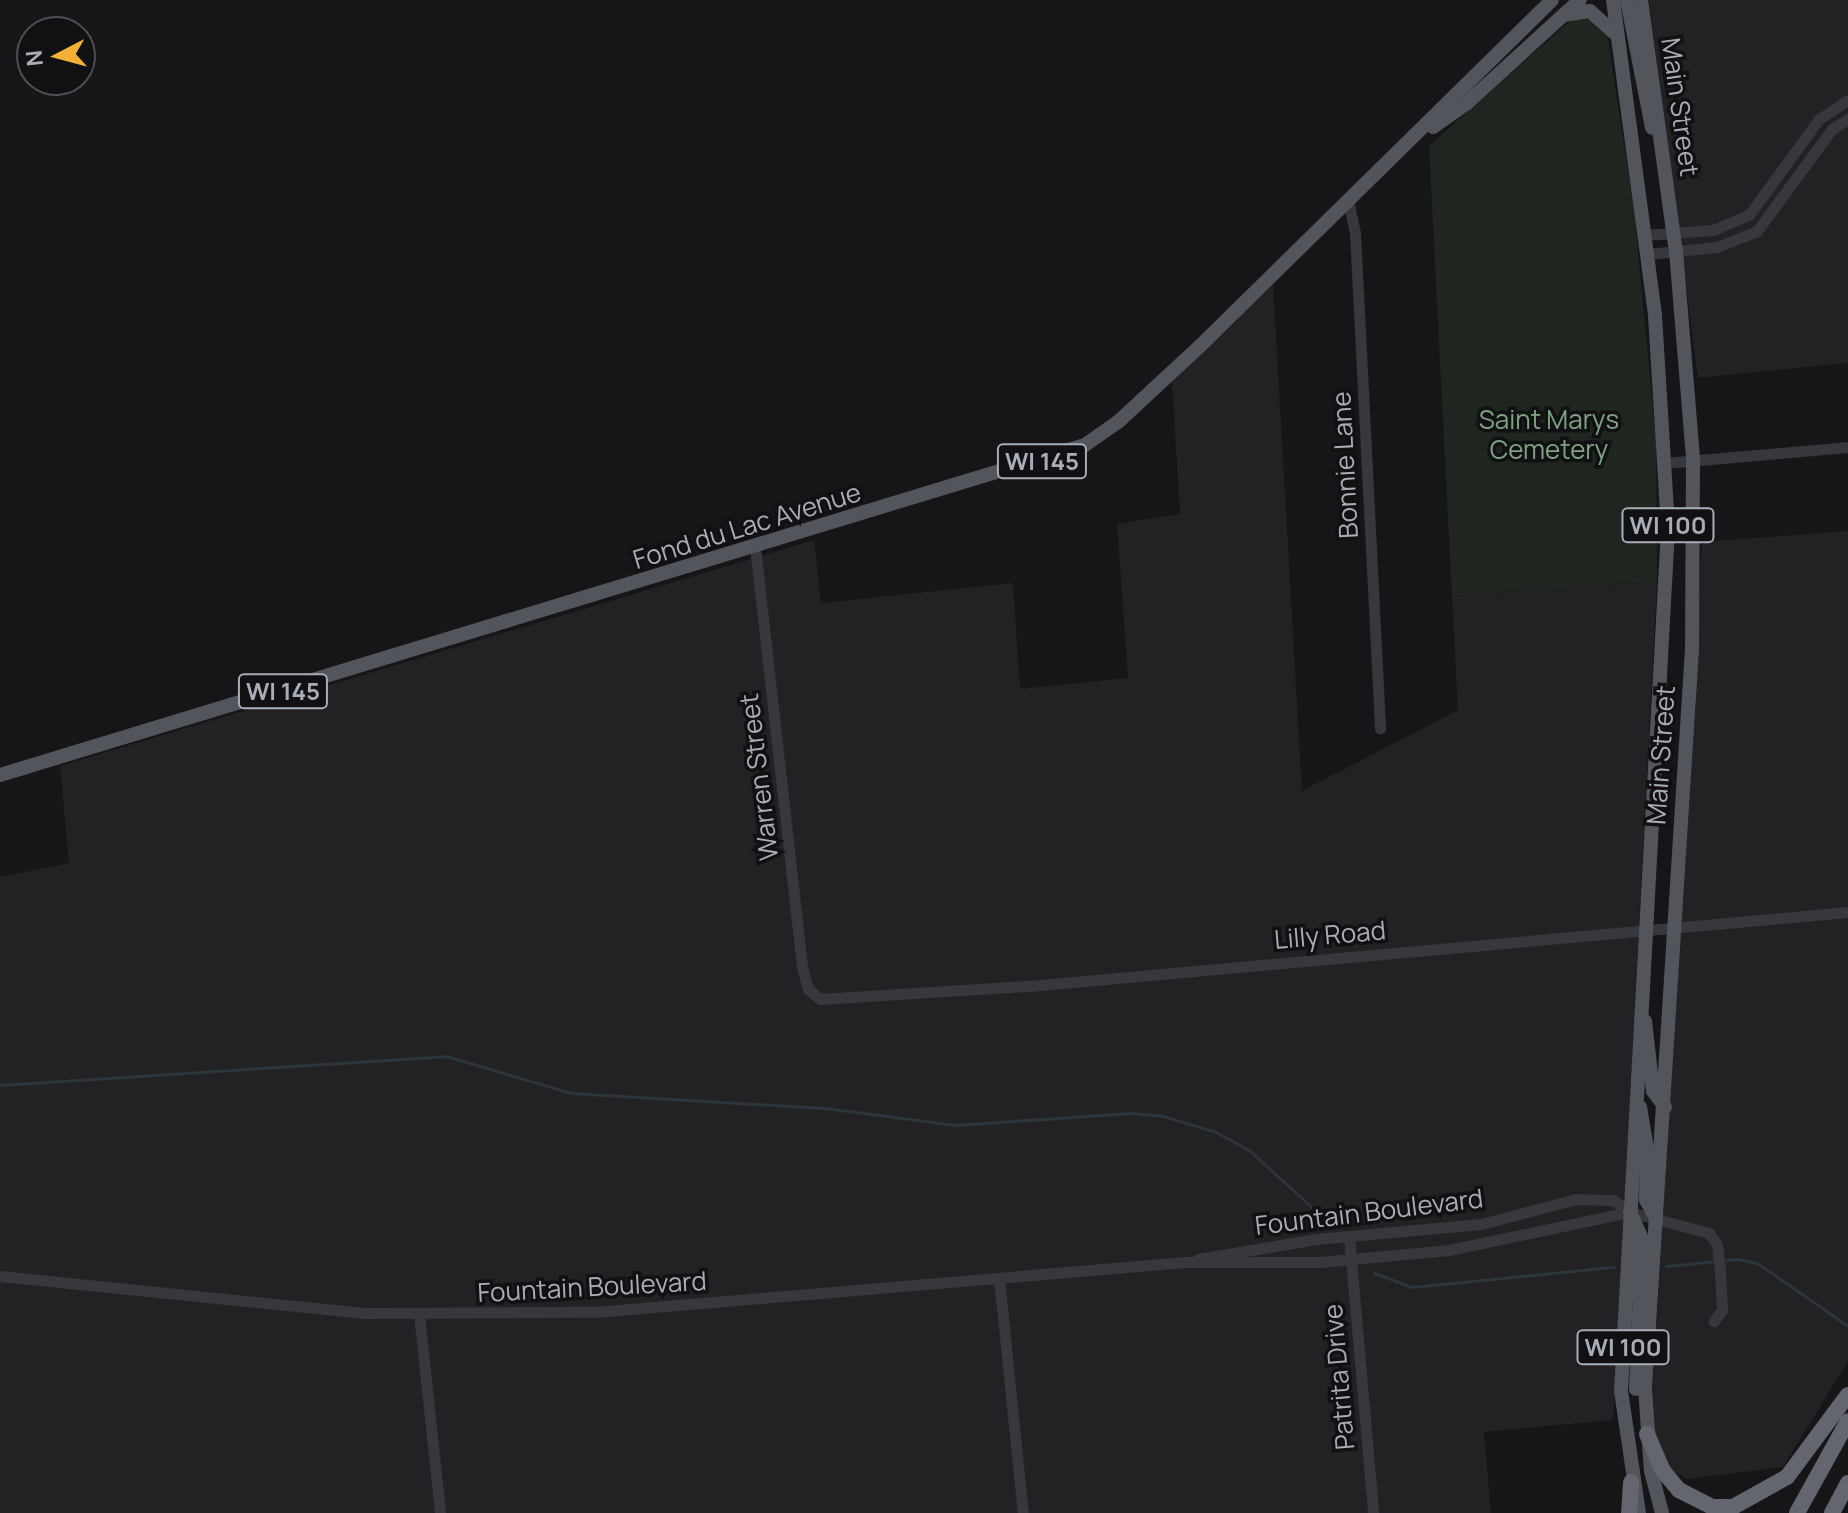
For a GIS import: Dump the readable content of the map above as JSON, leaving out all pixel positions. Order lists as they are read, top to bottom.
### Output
{
  "streets": {
    "highway": ["WI 100"],
    "main road": ["Main Street", "WI 145", "Fond du Lac Avenue"],
    "street": [
      "Bonnie Lane",
      "Warren Street",
      "Lilly Road",
      "Fountain Boulevard",
      "Patrita Drive"
    ]
  },
  "crossings": [
    ["Main Street", "WI 100"],
    ["Main Street", "Lilly Road"],
    ["Main Street", "Fountain Boulevard"],
    ["Bonnie Lane", "Fond du Lac Avenue"],
    ["Fond du Lac Avenue", "Warren Street"],
    ["Warren Street", "Lilly Road"],
    ["Fountain Boulevard", "Patrita Drive"]
  ],
  "parks": ["Saint Marys Cemetery"],
  "north": "left"
}
